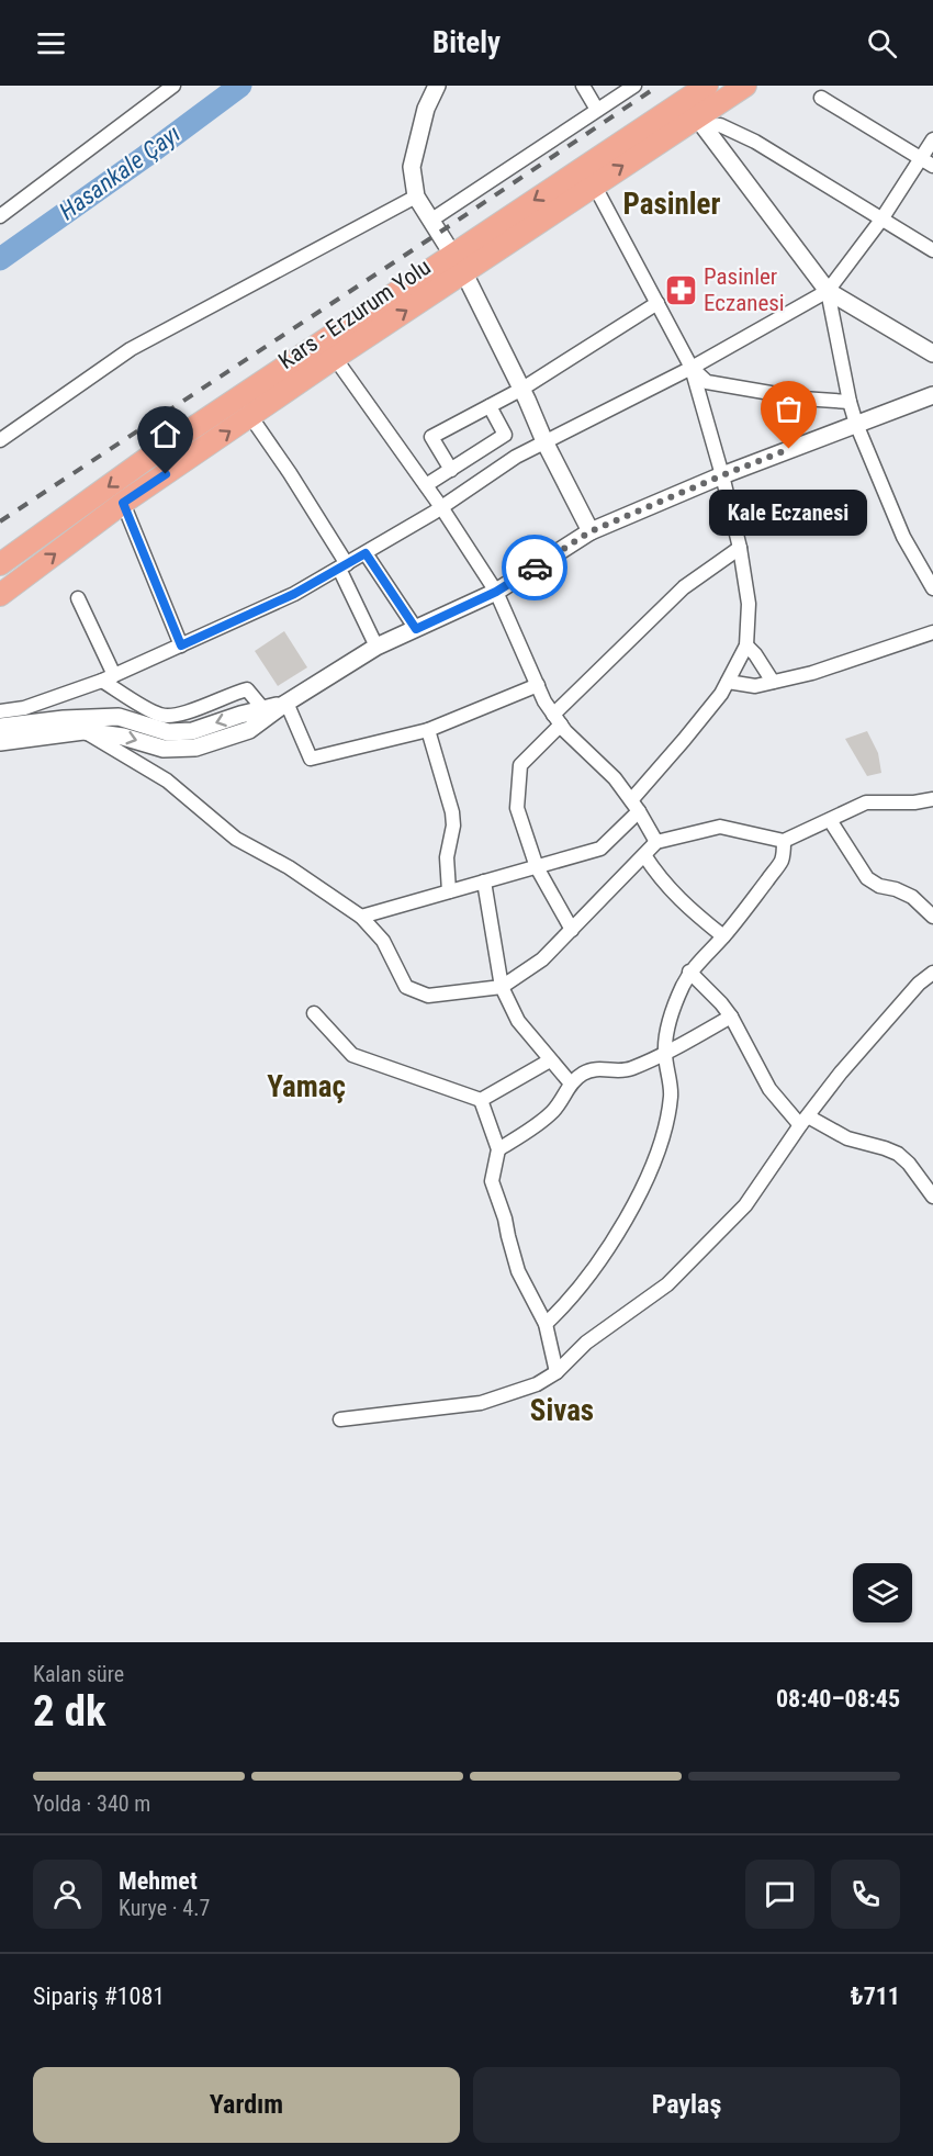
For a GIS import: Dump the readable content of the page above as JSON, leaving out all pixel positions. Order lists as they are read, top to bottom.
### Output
{
  "streets": {
    "highway": ["Kars - Erzurum Yolu"]
  },
  "districts": ["Pasinler", "Yamaç", "Sivas"],
  "water": ["Hasankale Çayı"],
  "places": {
    "pharmacy": ["Pasinler Eczanesi"],
    "other": ["Kale Eczanesi"]
  },
  "page": {
    "header": "Bitely",
    "bubble": "Kale Eczanesi",
    "heading": ["2 dk", "Kalan süre", "08:40–08:45"],
    "panel": [
      "Mehmet",
      "Kurye · 4.7",
      "Sipariş #1081",
      "₺711"
    ],
    "bar": "Yolda · 340 m",
    "buttons": ["Yardım", "Paylaş"]
  }
}
